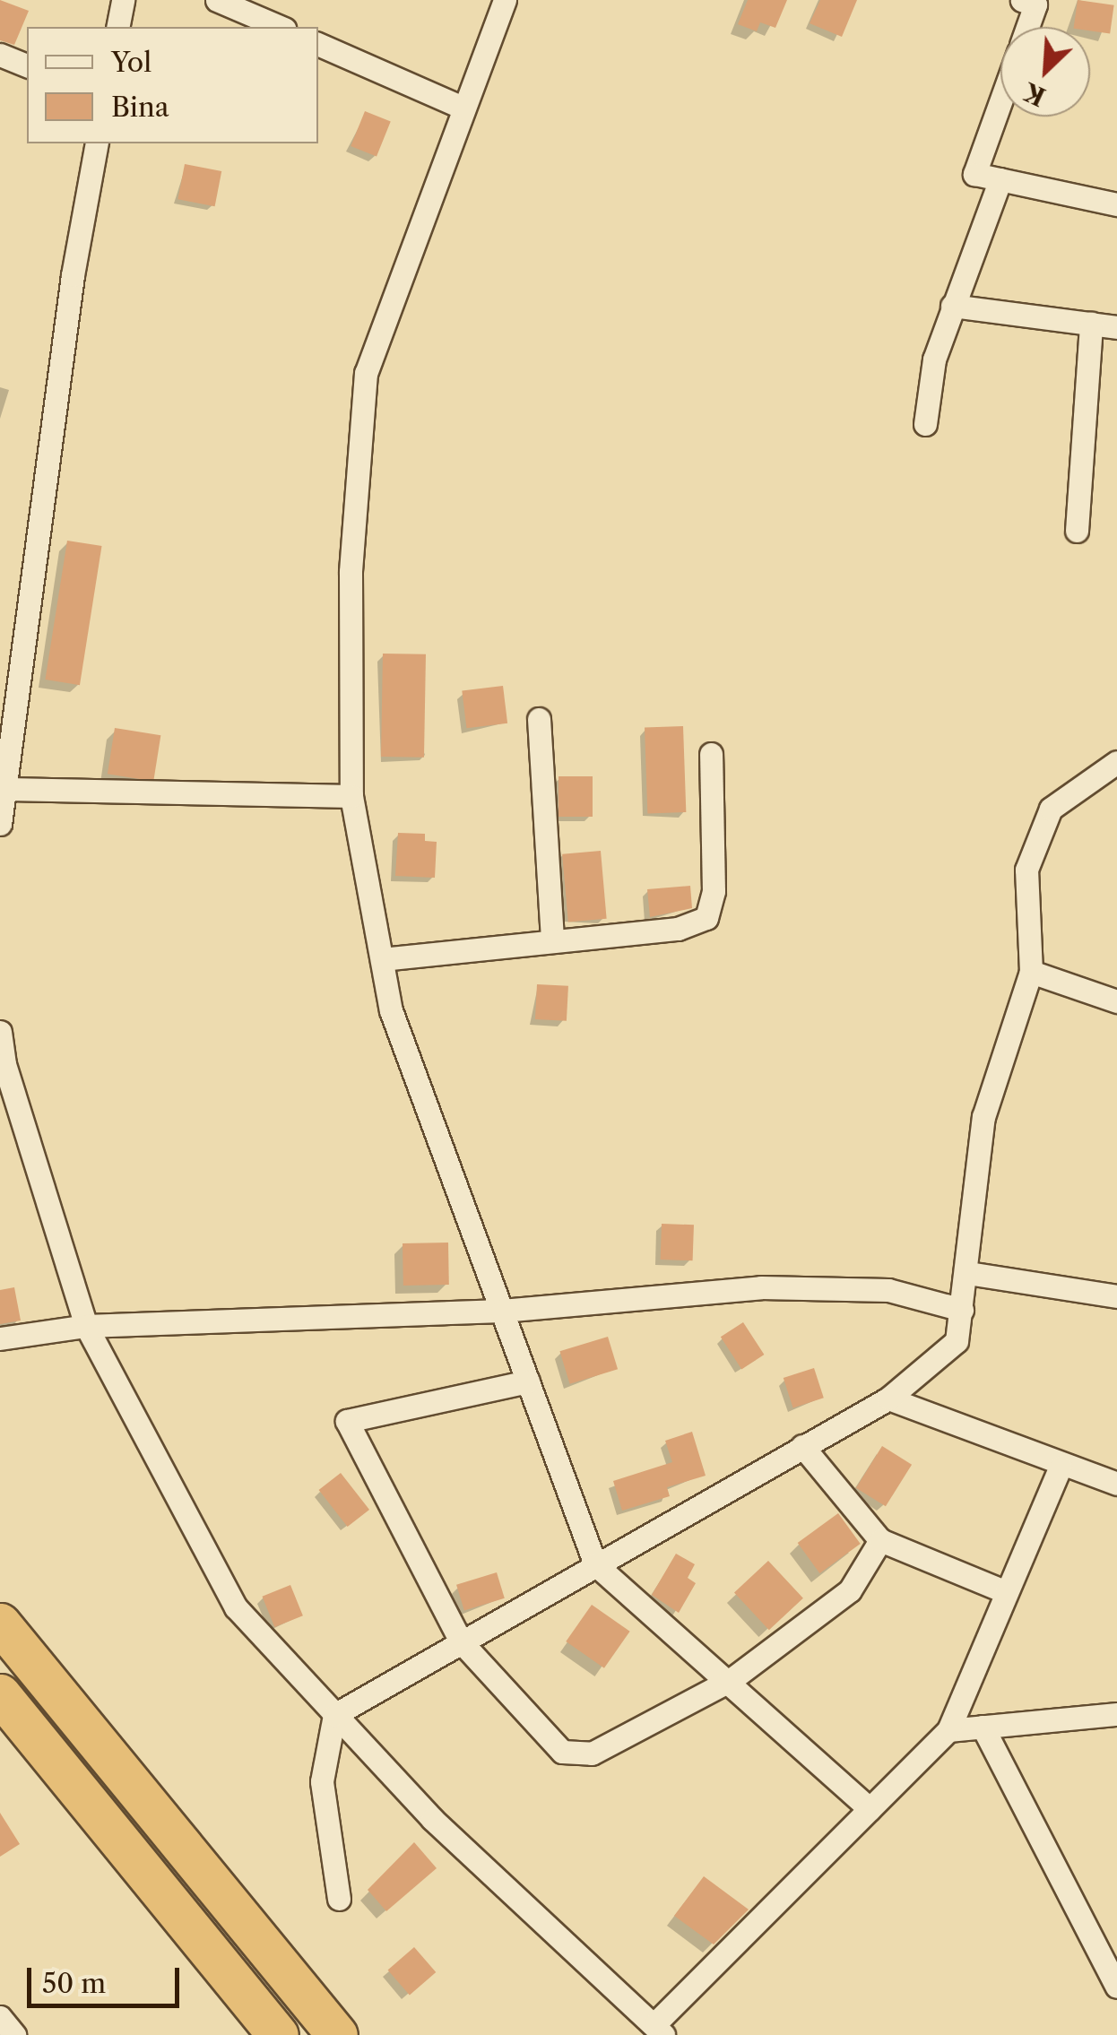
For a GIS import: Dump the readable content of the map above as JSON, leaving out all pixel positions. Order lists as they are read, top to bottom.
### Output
{
  "legend": ["Yol", "Bina"],
  "scale_bar": "50 m",
  "north": "bottom left"
}
